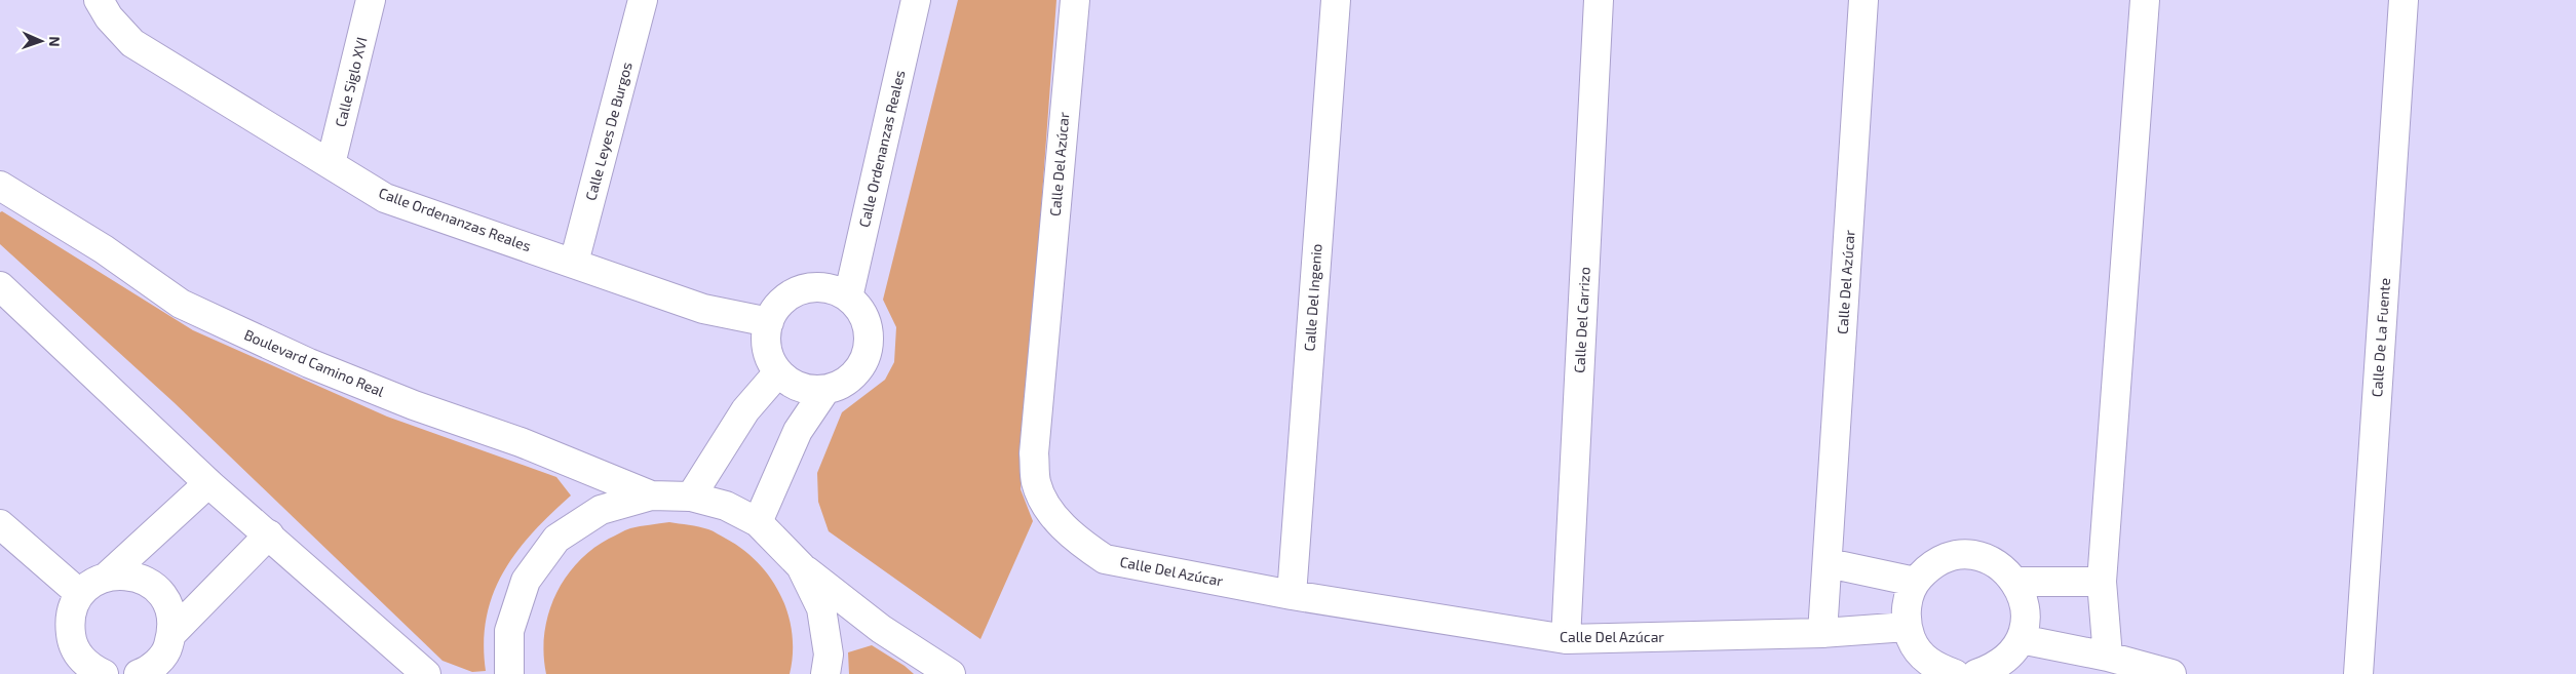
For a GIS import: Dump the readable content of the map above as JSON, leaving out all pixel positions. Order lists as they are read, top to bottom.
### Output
{
  "streets": {
    "street": [
      "Calle Siglo XVI",
      "Calle Leyes De Burgos",
      "Calle Ordenanzas Reales",
      "Calle Del Azúcar",
      "Calle Del Ingenio",
      "Calle Del Carrizo",
      "Calle De La Fuente",
      "Boulevard Camino Real"
    ]
  },
  "crossings": [
    ["Calle Siglo XVI", "Calle Ordenanzas Reales"],
    ["Calle Leyes De Burgos", "Calle Ordenanzas Reales"],
    ["Calle Del Azúcar", "Calle Del Ingenio"],
    ["Calle Del Azúcar", "Calle Del Carrizo"]
  ],
  "north": "right"
}
